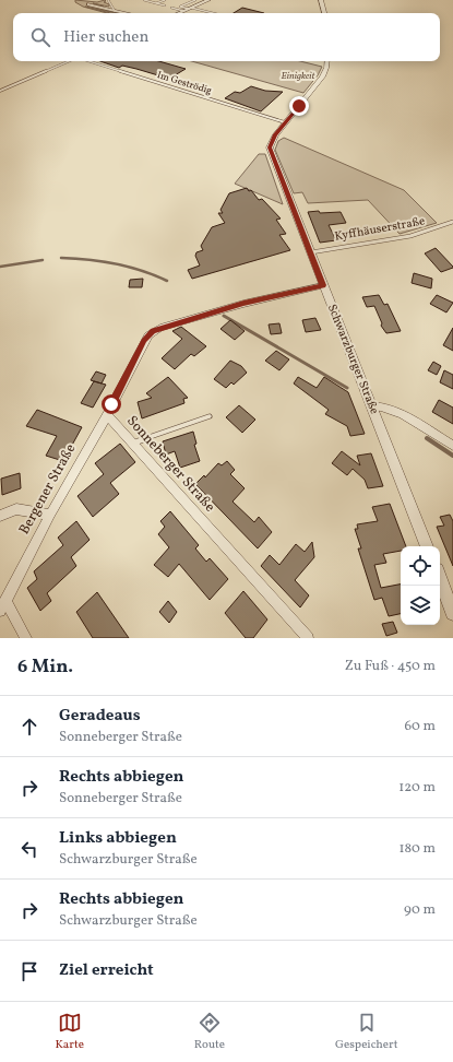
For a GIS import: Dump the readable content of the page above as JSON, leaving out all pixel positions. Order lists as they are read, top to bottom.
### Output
{
  "streets": {
    "street": ["Schwarzburger Straße", "Sonneberger Straße", "Bergener Straße"],
    "lane": ["Im Geströdig", "Kyffhäuserstraße"]
  },
  "crossings": [
    ["Im Geströdig", "Schwarzburger Straße"],
    ["Kyffhäuserstraße", "Schwarzburger Straße"],
    ["Sonneberger Straße", "Bergener Straße"]
  ],
  "parks": ["Einigkeit"],
  "page": {
    "search": "Hier suchen",
    "heading": ["6 Min.", "Zu Fuß · 450 m"],
    "list": [
      ["Geradeaus", "Sonneberger Straße", "60 m"],
      ["Rechts abbiegen", "Sonneberger Straße", "120 m"],
      ["Links abbiegen", "Schwarzburger Straße", "180 m"],
      ["Rechts abbiegen", "Schwarzburger Straße", "90 m"],
      "Ziel erreicht"
    ],
    "nav": ["Karte", "Route", "Gespeichert"]
  }
}
